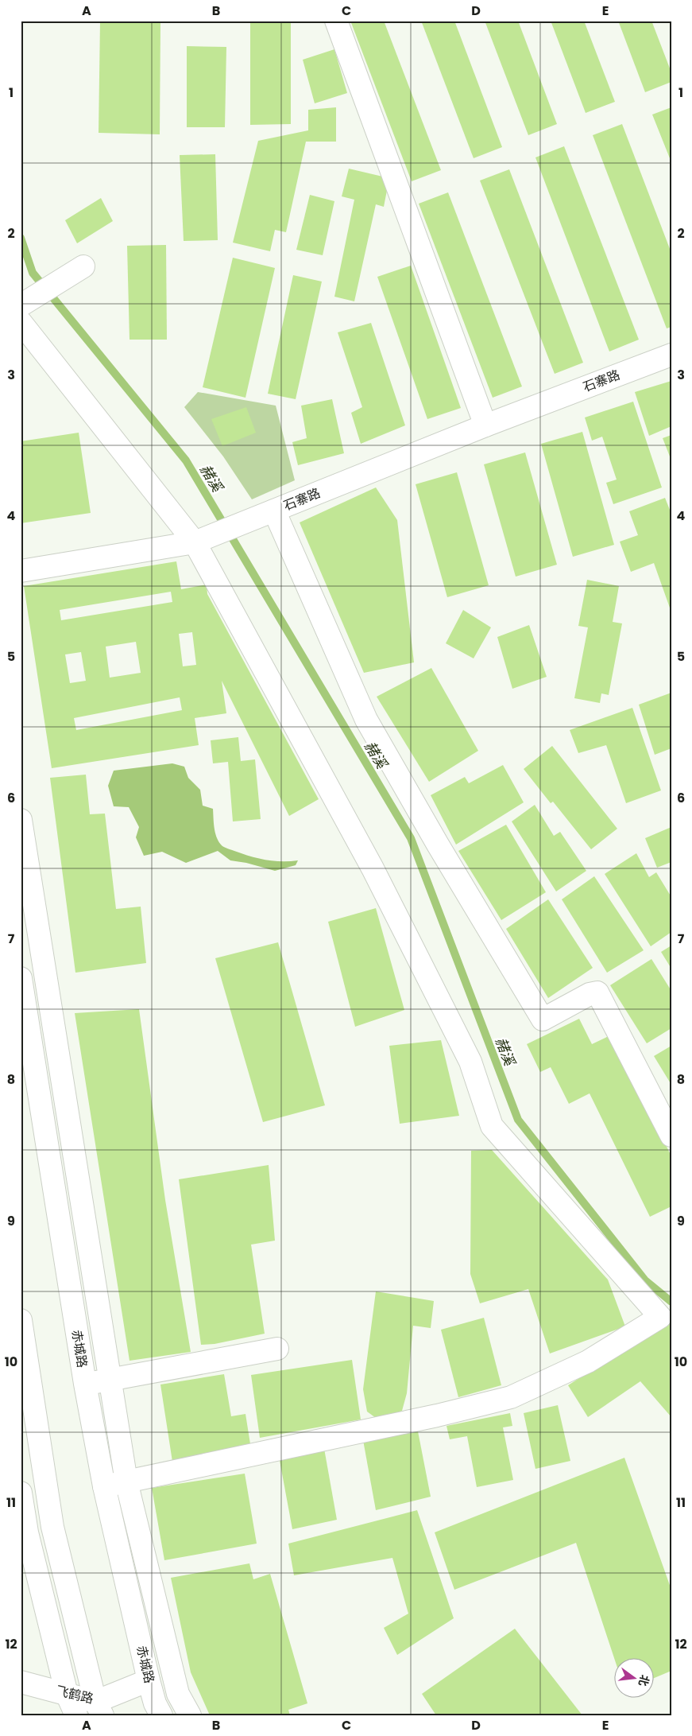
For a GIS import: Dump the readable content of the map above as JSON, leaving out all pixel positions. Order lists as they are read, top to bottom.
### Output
{
  "streets": {
    "main road": ["石寨路", "赤城路", "飞鹤路"]
  },
  "crossings": [
    ["赤城路", "飞鹤路"]
  ],
  "water": ["赭溪"],
  "north": "right",
  "grid": {
    "columns": [
      "A",
      "B",
      "C",
      "D",
      "E"
    ],
    "rows": [
      "1",
      "2",
      "3",
      "4",
      "5",
      "6",
      "7",
      "8",
      "9",
      "10",
      "11",
      "12"
    ]
  }
}
